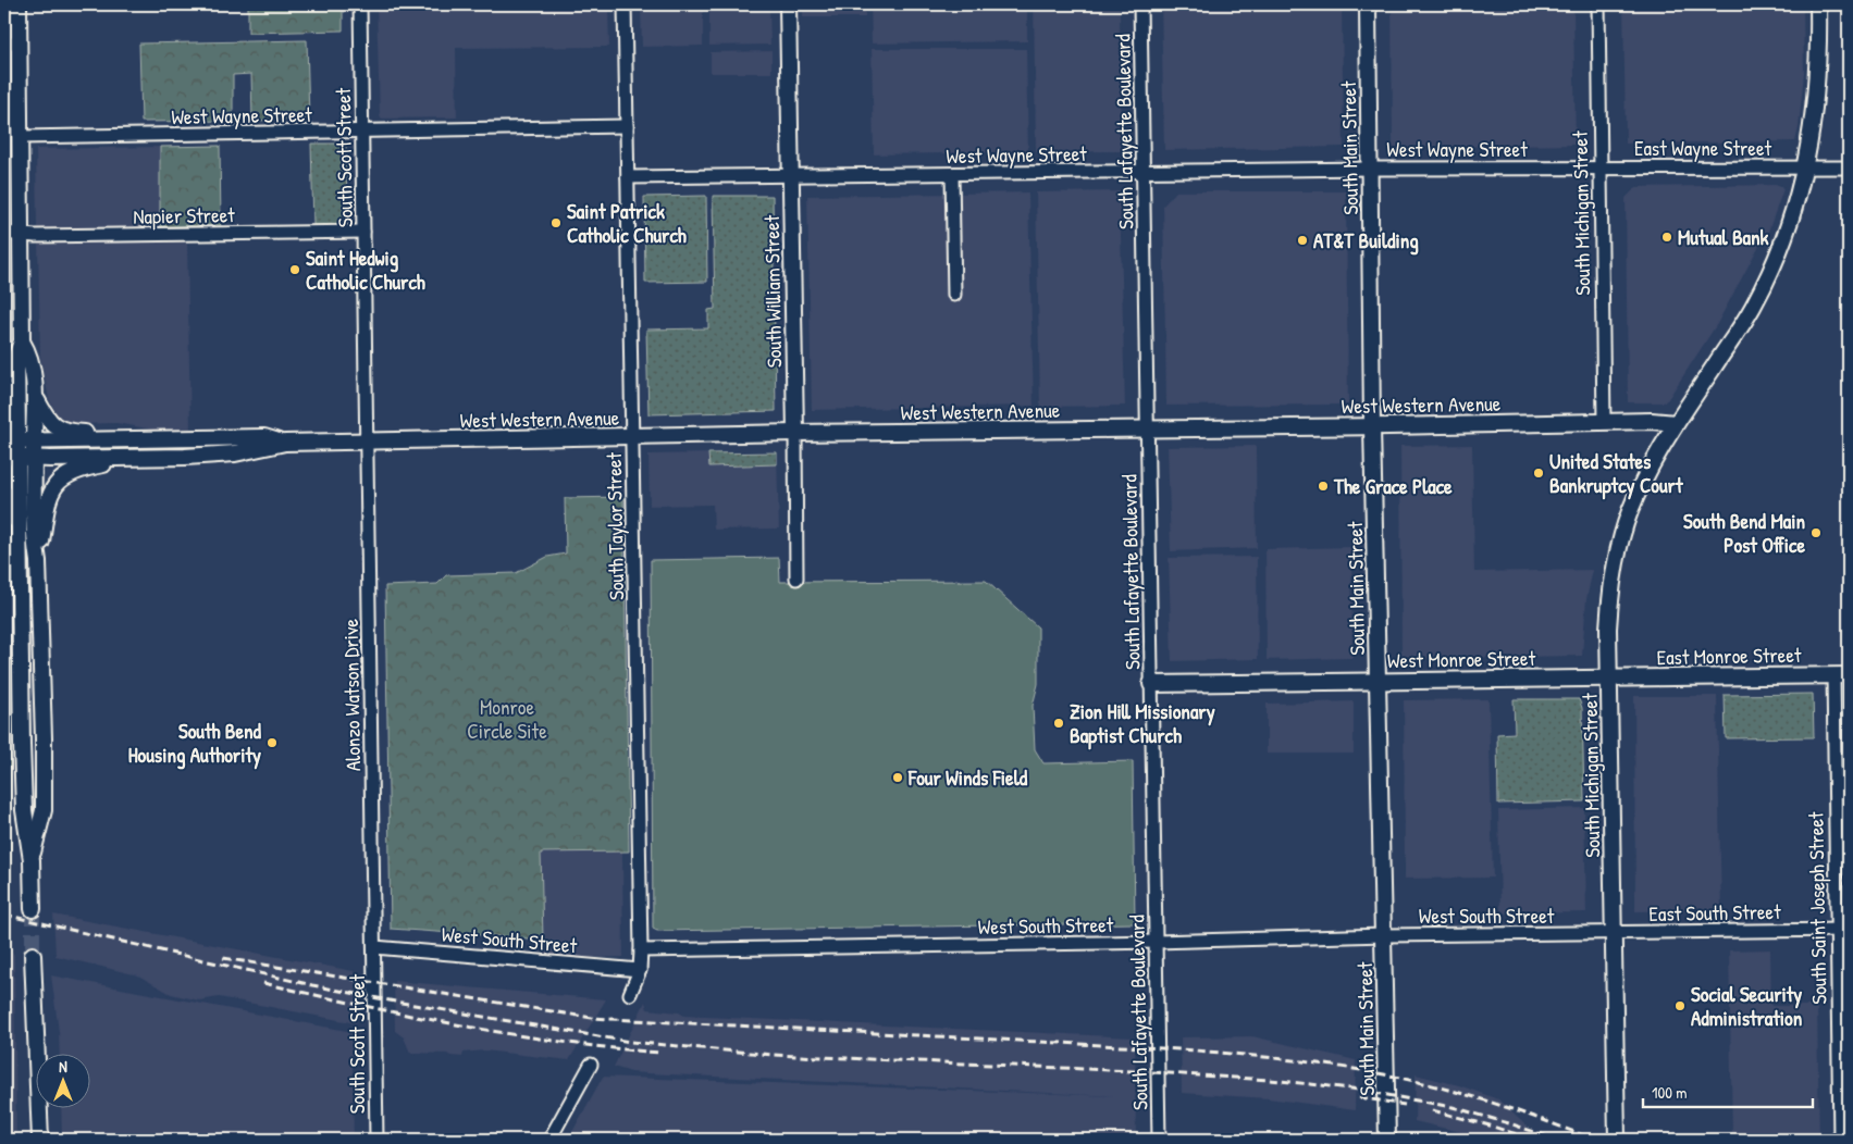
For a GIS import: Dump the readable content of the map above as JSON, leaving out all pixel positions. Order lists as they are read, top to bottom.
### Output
{
  "streets": {
    "main road": [
      "South Main Street",
      "South Michigan Street",
      "South William Street",
      "West Western Avenue",
      "East Monroe Street",
      "West Monroe Street"
    ],
    "street": [
      "West Wayne Street",
      "South Lafayette Boulevard",
      "East Wayne Street",
      "South Scott Street",
      "Napier Street",
      "South Taylor Street",
      "Alonzo Watson Drive",
      "South Saint Joseph Street",
      "East South Street",
      "West South Street"
    ]
  },
  "crossings": [
    ["West Wayne Street", "South Lafayette Boulevard"],
    ["West Wayne Street", "South Main Street"],
    ["West Wayne Street", "East Wayne Street"],
    ["West Wayne Street", "South Scott Street"],
    ["West Wayne Street", "South Michigan Street"],
    ["West Wayne Street", "South William Street"],
    ["West Wayne Street", "South Taylor Street"],
    ["South Lafayette Boulevard", "West Western Avenue"],
    ["South Lafayette Boulevard", "West Monroe Street"],
    ["South Lafayette Boulevard", "West South Street"],
    ["South Main Street", "West Western Avenue"],
    ["South Main Street", "West Monroe Street"],
    ["South Main Street", "West South Street"],
    ["East Wayne Street", "South Michigan Street"],
    ["South Scott Street", "Napier Street"],
    ["South Scott Street", "West Western Avenue"],
    ["South Scott Street", "Alonzo Watson Drive"],
    ["South Scott Street", "West South Street"],
    ["South Michigan Street", "West Western Avenue"],
    ["South Michigan Street", "East Monroe Street"],
    ["South Michigan Street", "West Monroe Street"],
    ["South Michigan Street", "East South Street"],
    ["South Michigan Street", "West South Street"],
    ["South William Street", "West Western Avenue"],
    ["West Western Avenue", "South Taylor Street"],
    ["West Western Avenue", "Alonzo Watson Drive"],
    ["South Taylor Street", "West South Street"],
    ["East Monroe Street", "West Monroe Street"],
    ["East Monroe Street", "South Saint Joseph Street"],
    ["Alonzo Watson Drive", "West South Street"],
    ["South Saint Joseph Street", "East South Street"],
    ["East South Street", "West South Street"]
  ],
  "parks": ["Monroe Circle Site"],
  "places": [
    "Saint Patrick Catholic Church",
    "Mutual Bank",
    "AT&T Building",
    "Saint Hedwig Catholic Church",
    "United States Bankruptcy Court",
    "The Grace Place",
    "South Bend Main Post Office",
    "Zion Hill Missionary Baptist Church",
    "South Bend Housing Authority",
    "Four Winds Field",
    "Social Security Administration"
  ],
  "scale_bar": "100 m",
  "north": "top"
}
